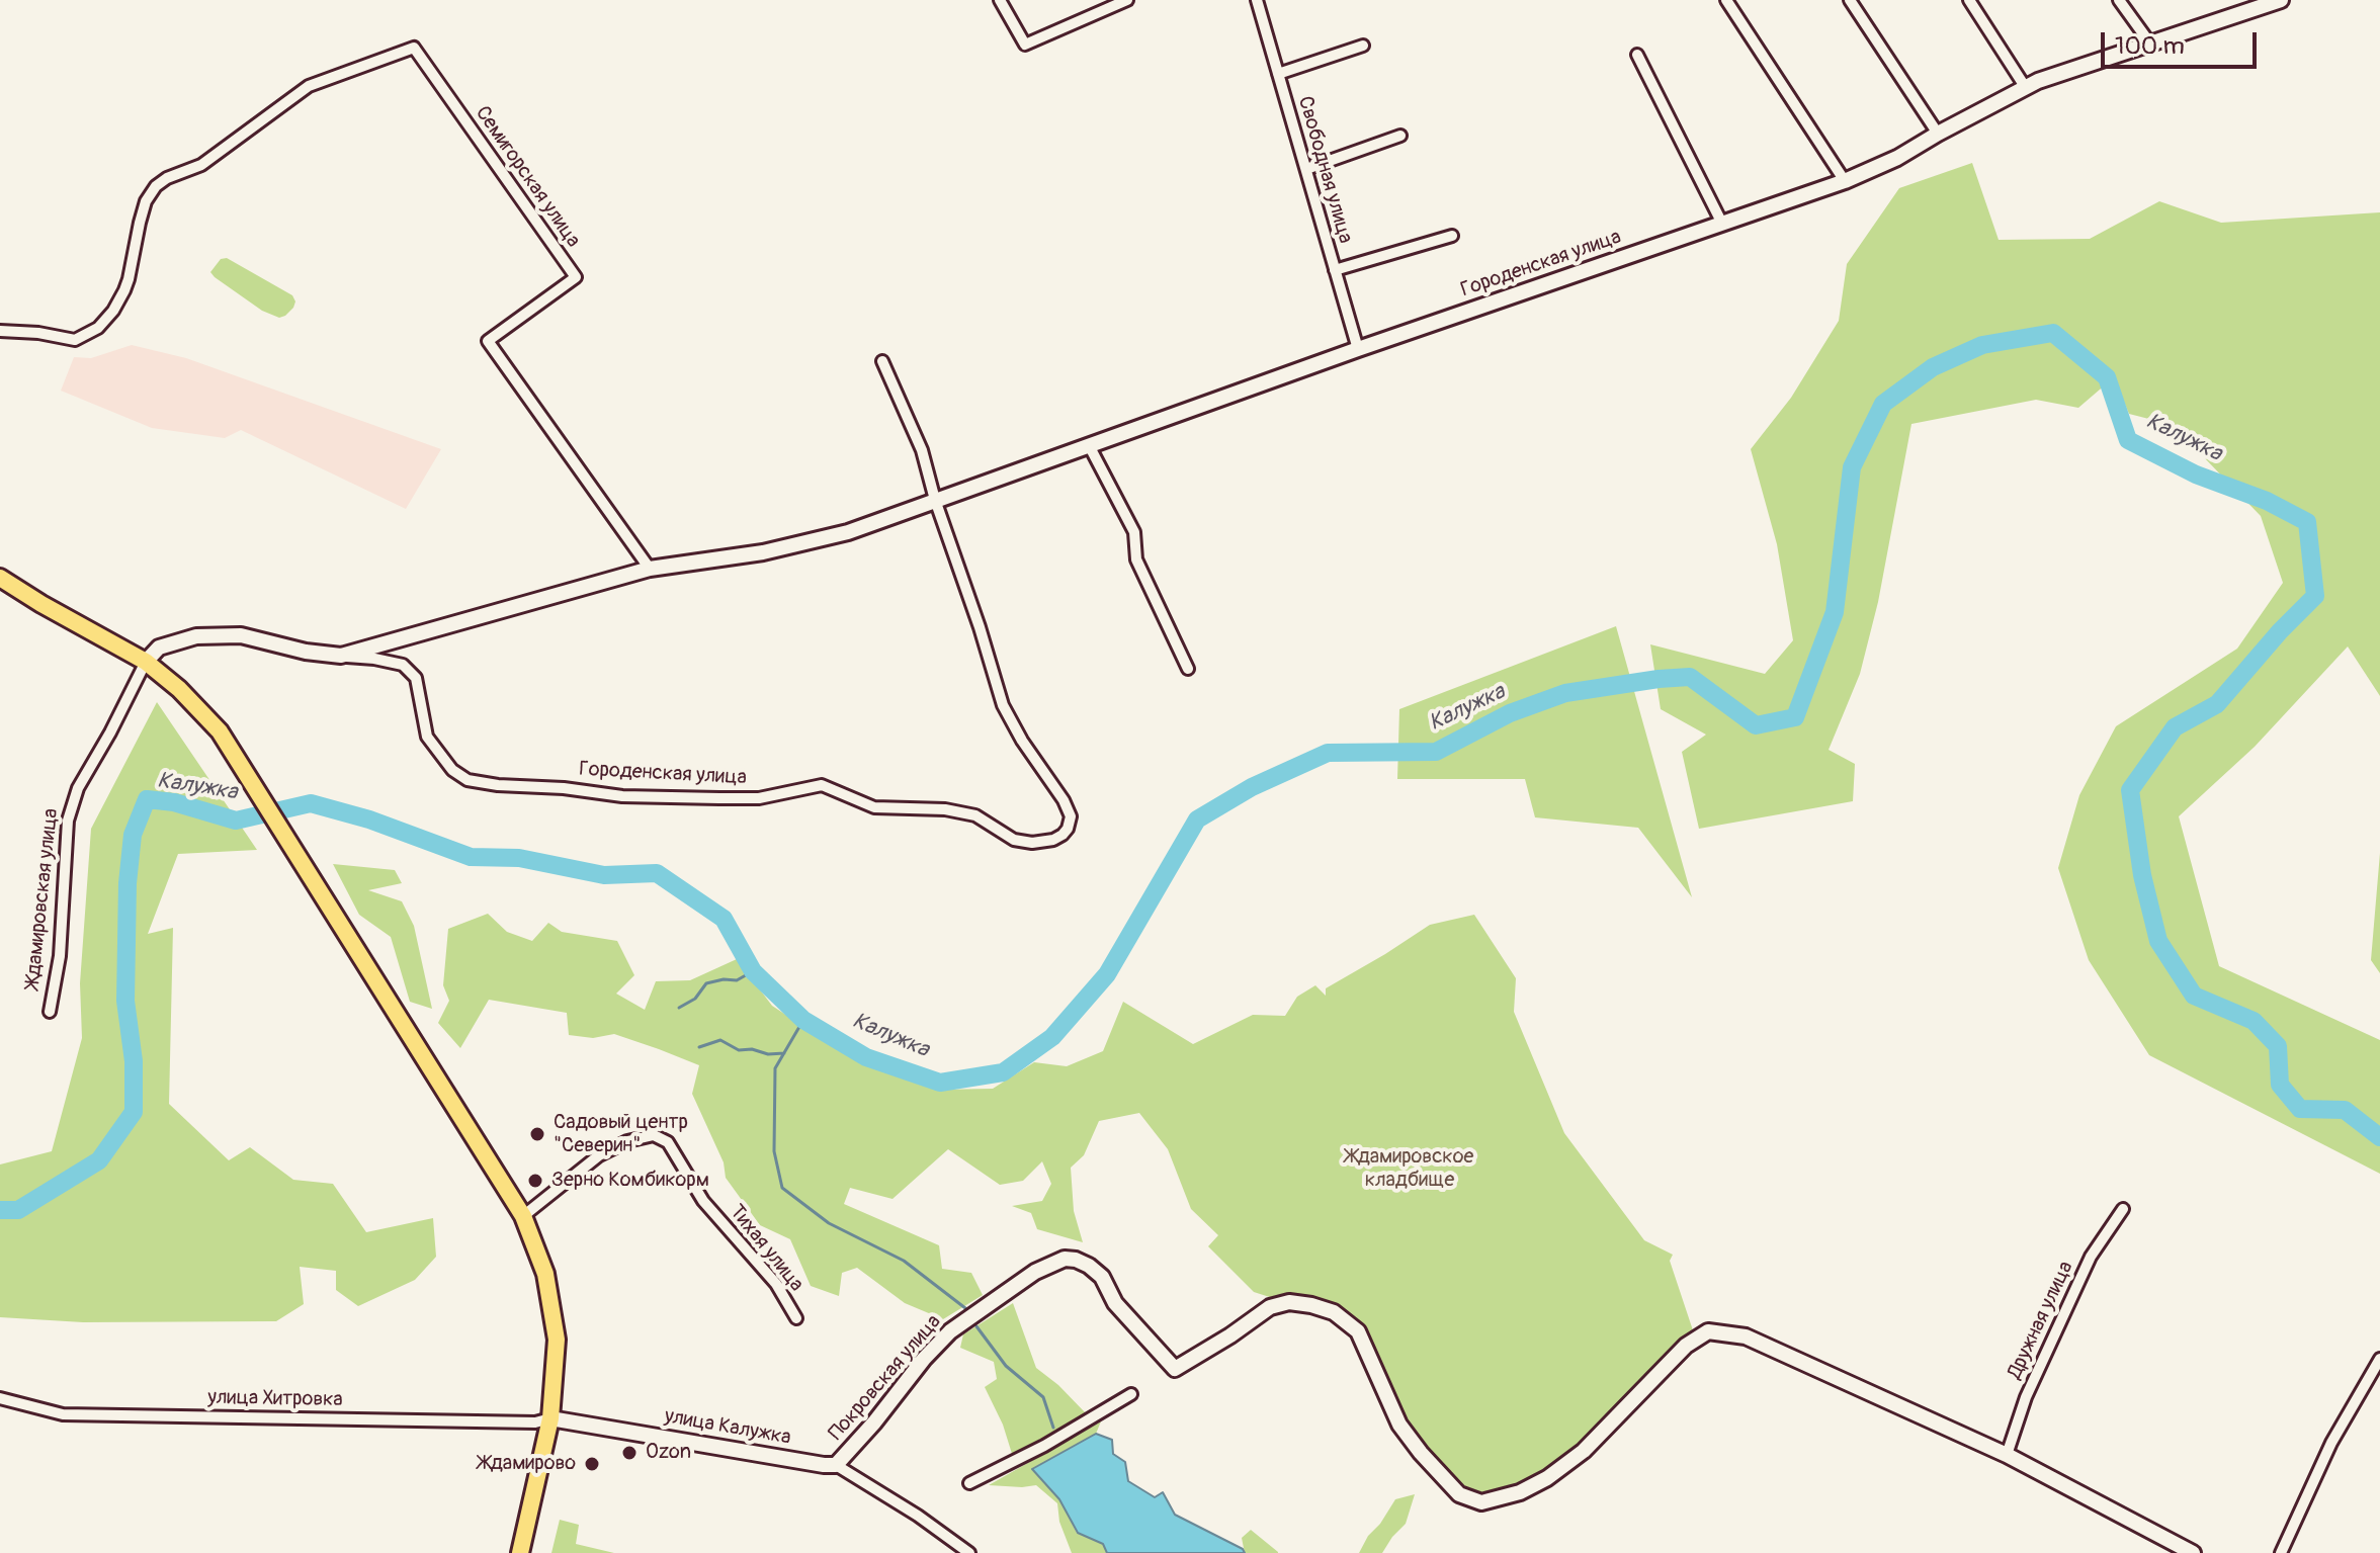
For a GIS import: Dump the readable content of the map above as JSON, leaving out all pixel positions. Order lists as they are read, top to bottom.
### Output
{
  "streets": {
    "street": [
      "Свободная улица",
      "Семигорская улица",
      "Городенская улица",
      "Ждамировская улица",
      "Тихая улица",
      "Дружная улица",
      "Покровская улица",
      "улица Хитровка",
      "улица Калужка"
    ]
  },
  "crossings": [
    ["Свободная улица", "Городенская улица"],
    ["Семигорская улица", "Городенская улица"],
    ["Городенская улица", "Ждамировская улица"],
    ["Дружная улица", "Покровская улица"],
    ["Покровская улица", "улица Калужка"],
    ["улица Хитровка", "улица Калужка"]
  ],
  "water": ["Калужка"],
  "parks": ["Ждамировское кладбище"],
  "places": [
    "Садовый центр \"Северин\"",
    "Зерно Комбикорм",
    "Ozon",
    "Ждамирово"
  ],
  "scale_bar": "100 m"
}
